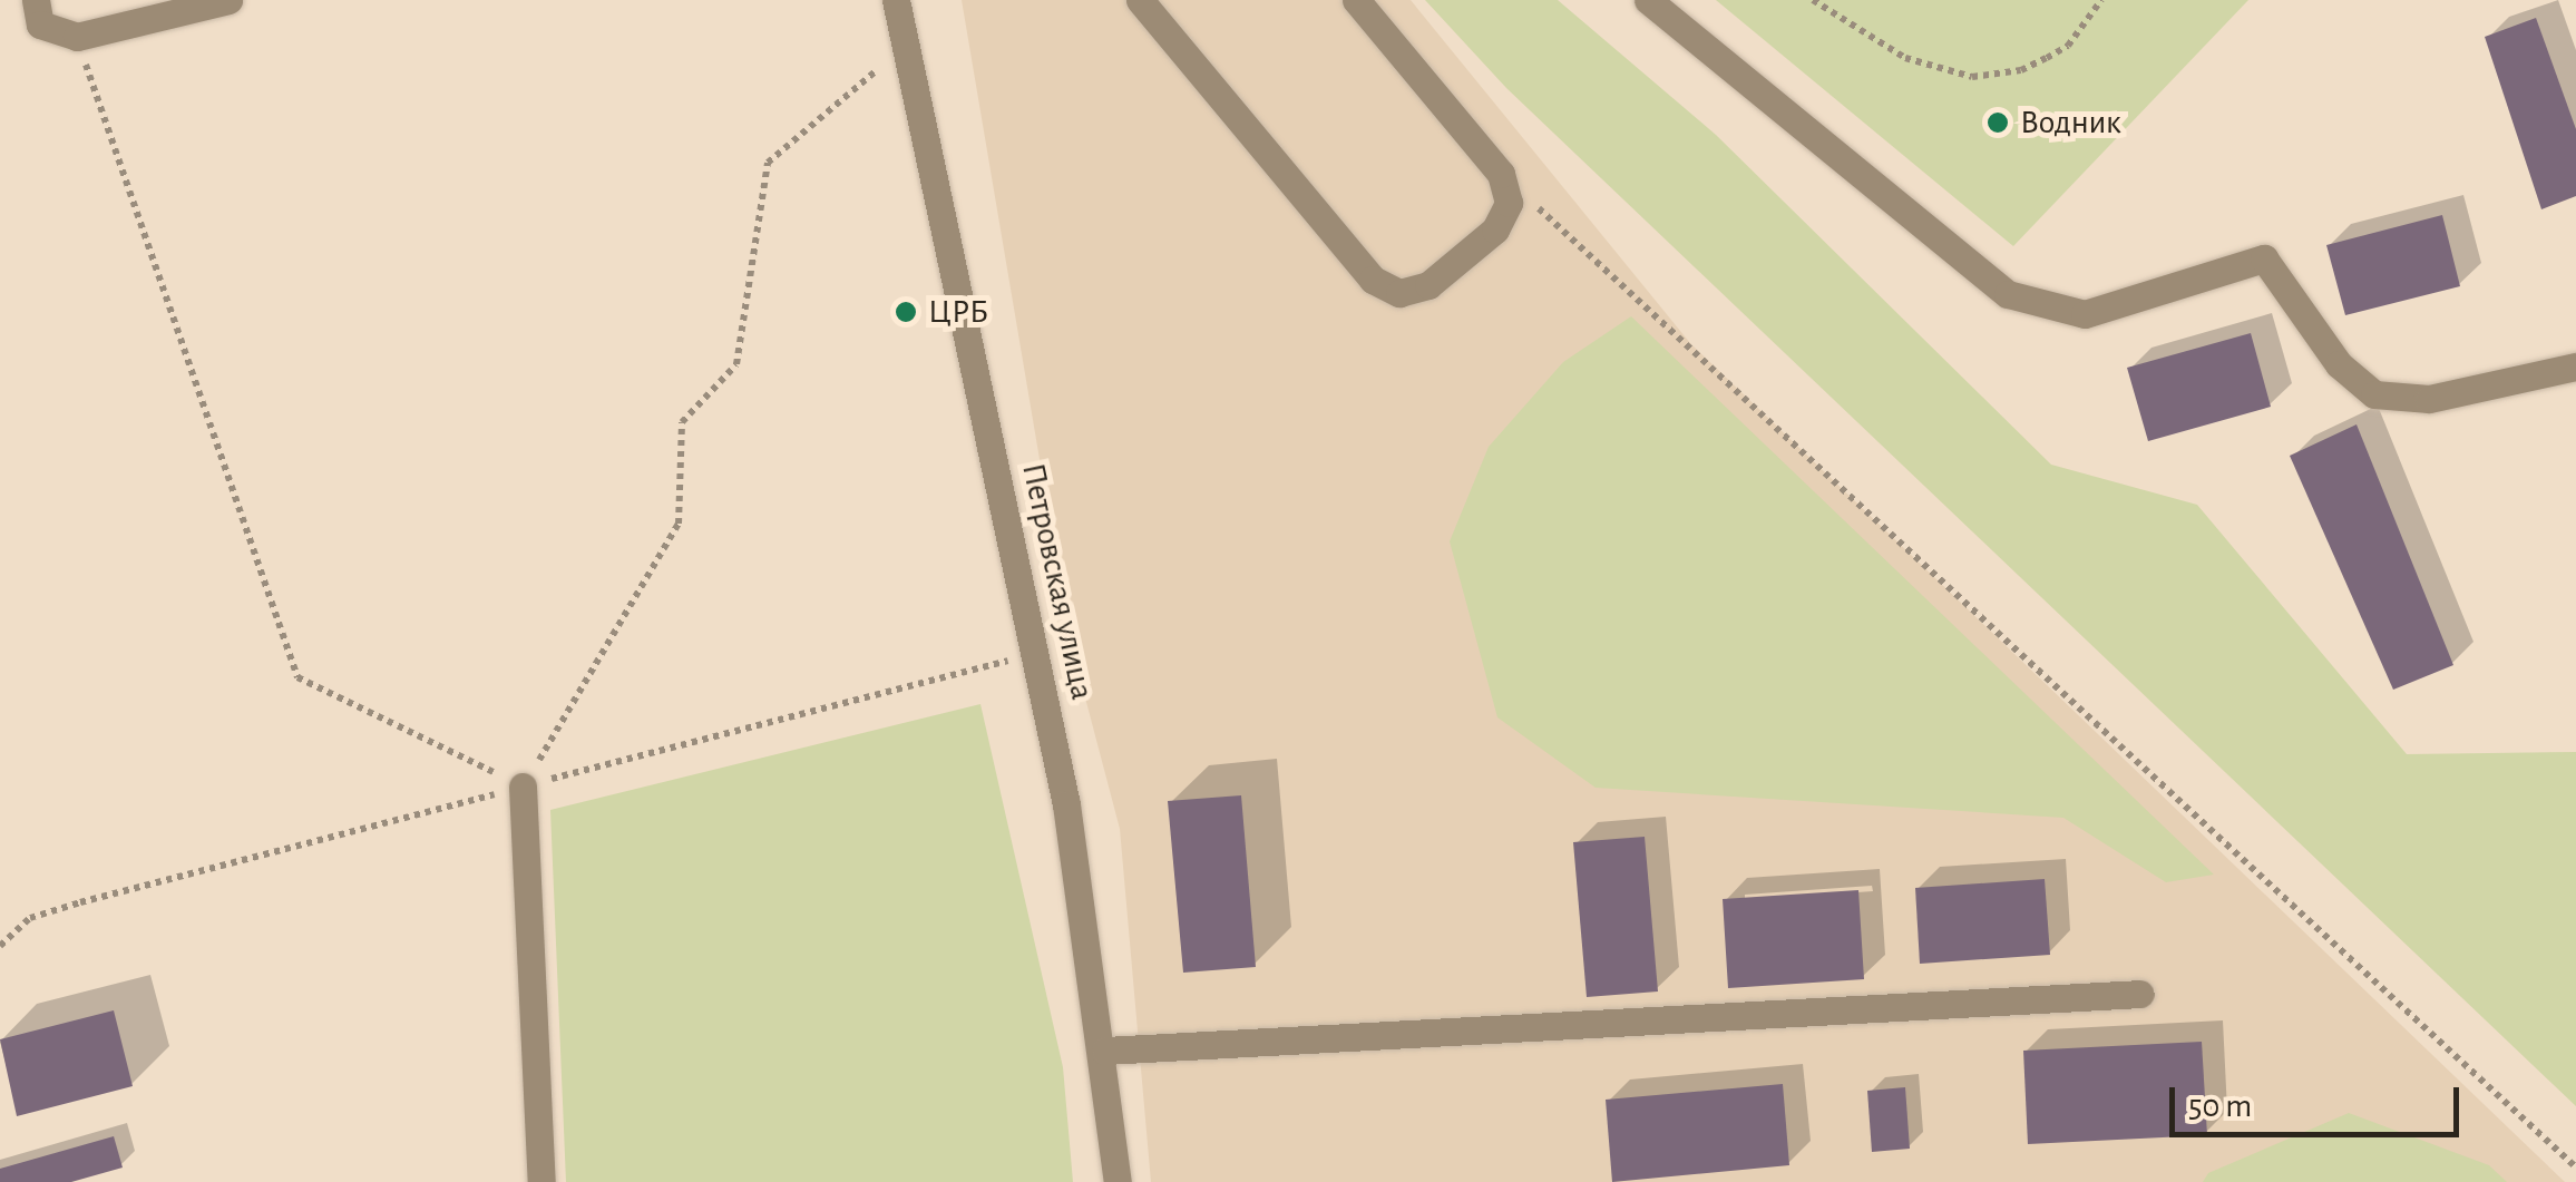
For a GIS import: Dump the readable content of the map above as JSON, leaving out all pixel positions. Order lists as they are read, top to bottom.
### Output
{
  "streets": {
    "street": ["Петровская улица"]
  },
  "places": ["Водник", "ЦРБ"],
  "scale_bar": "50 m"
}
